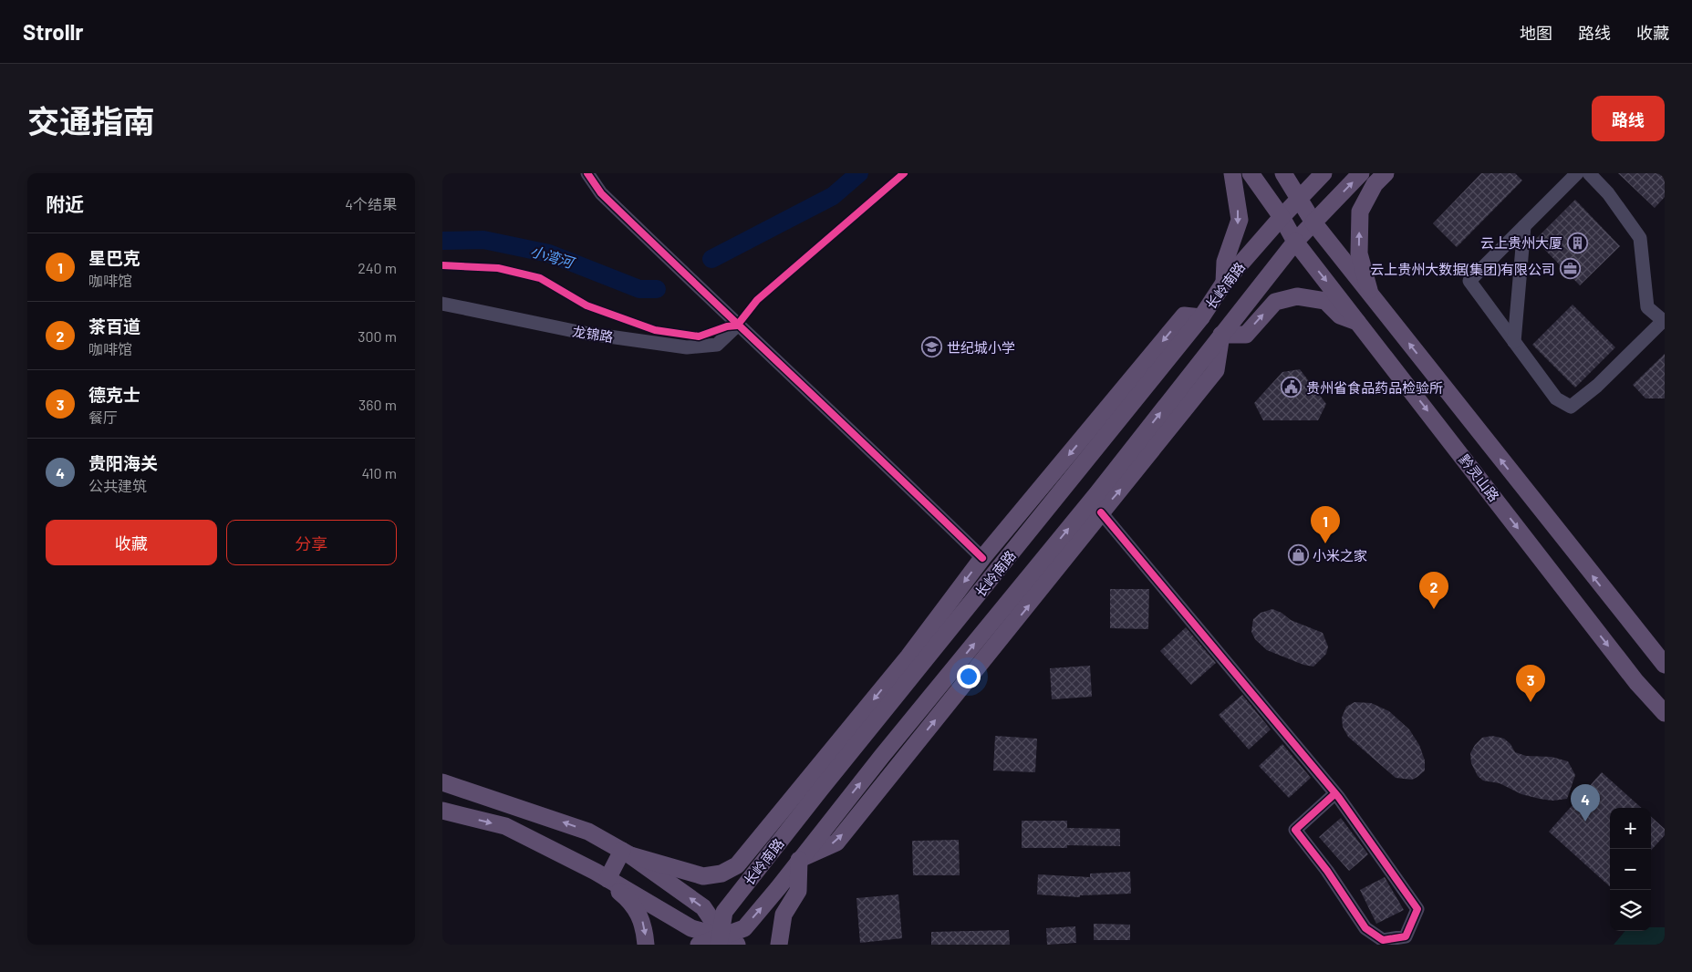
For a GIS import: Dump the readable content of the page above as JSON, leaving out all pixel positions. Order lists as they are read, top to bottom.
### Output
{
  "streets": {
    "main road": ["长岭南路", "黔灵山路"],
    "street": ["龙锦路"]
  },
  "crossings": [
    ["长岭南路", "黔灵山路"]
  ],
  "water": ["小湾河"],
  "places": {
    "building": ["云上贵州大厦"],
    "office": ["云上贵州大数据(集团)有限公司"],
    "school or university": ["世纪城小学"],
    "public building": ["贵州省食品药品检验所"],
    "shop": ["小米之家"]
  },
  "page": {
    "header": "Strollr",
    "nav": ["地图", "路线", "收藏"],
    "title": "交通指南",
    "buttons": [
      "路线",
      ["收藏", "分享"]
    ],
    "heading": ["附近", "4个结果"],
    "list": [
      {
        "mark": "1",
        "name": "星巴克",
        "note": "咖啡馆",
        "value": "240 m"
      },
      {
        "mark": "2",
        "name": "茶百道",
        "note": "咖啡馆",
        "value": "300 m"
      },
      {
        "mark": "3",
        "name": "德克士",
        "note": "餐厅",
        "value": "360 m"
      },
      {
        "mark": "4",
        "name": "贵阳海关",
        "note": "公共建筑",
        "value": "410 m"
      }
    ],
    "pins": [
      "1",
      "2",
      "3",
      "4"
    ],
    "map_buttons": ["+", "−"]
  }
}
